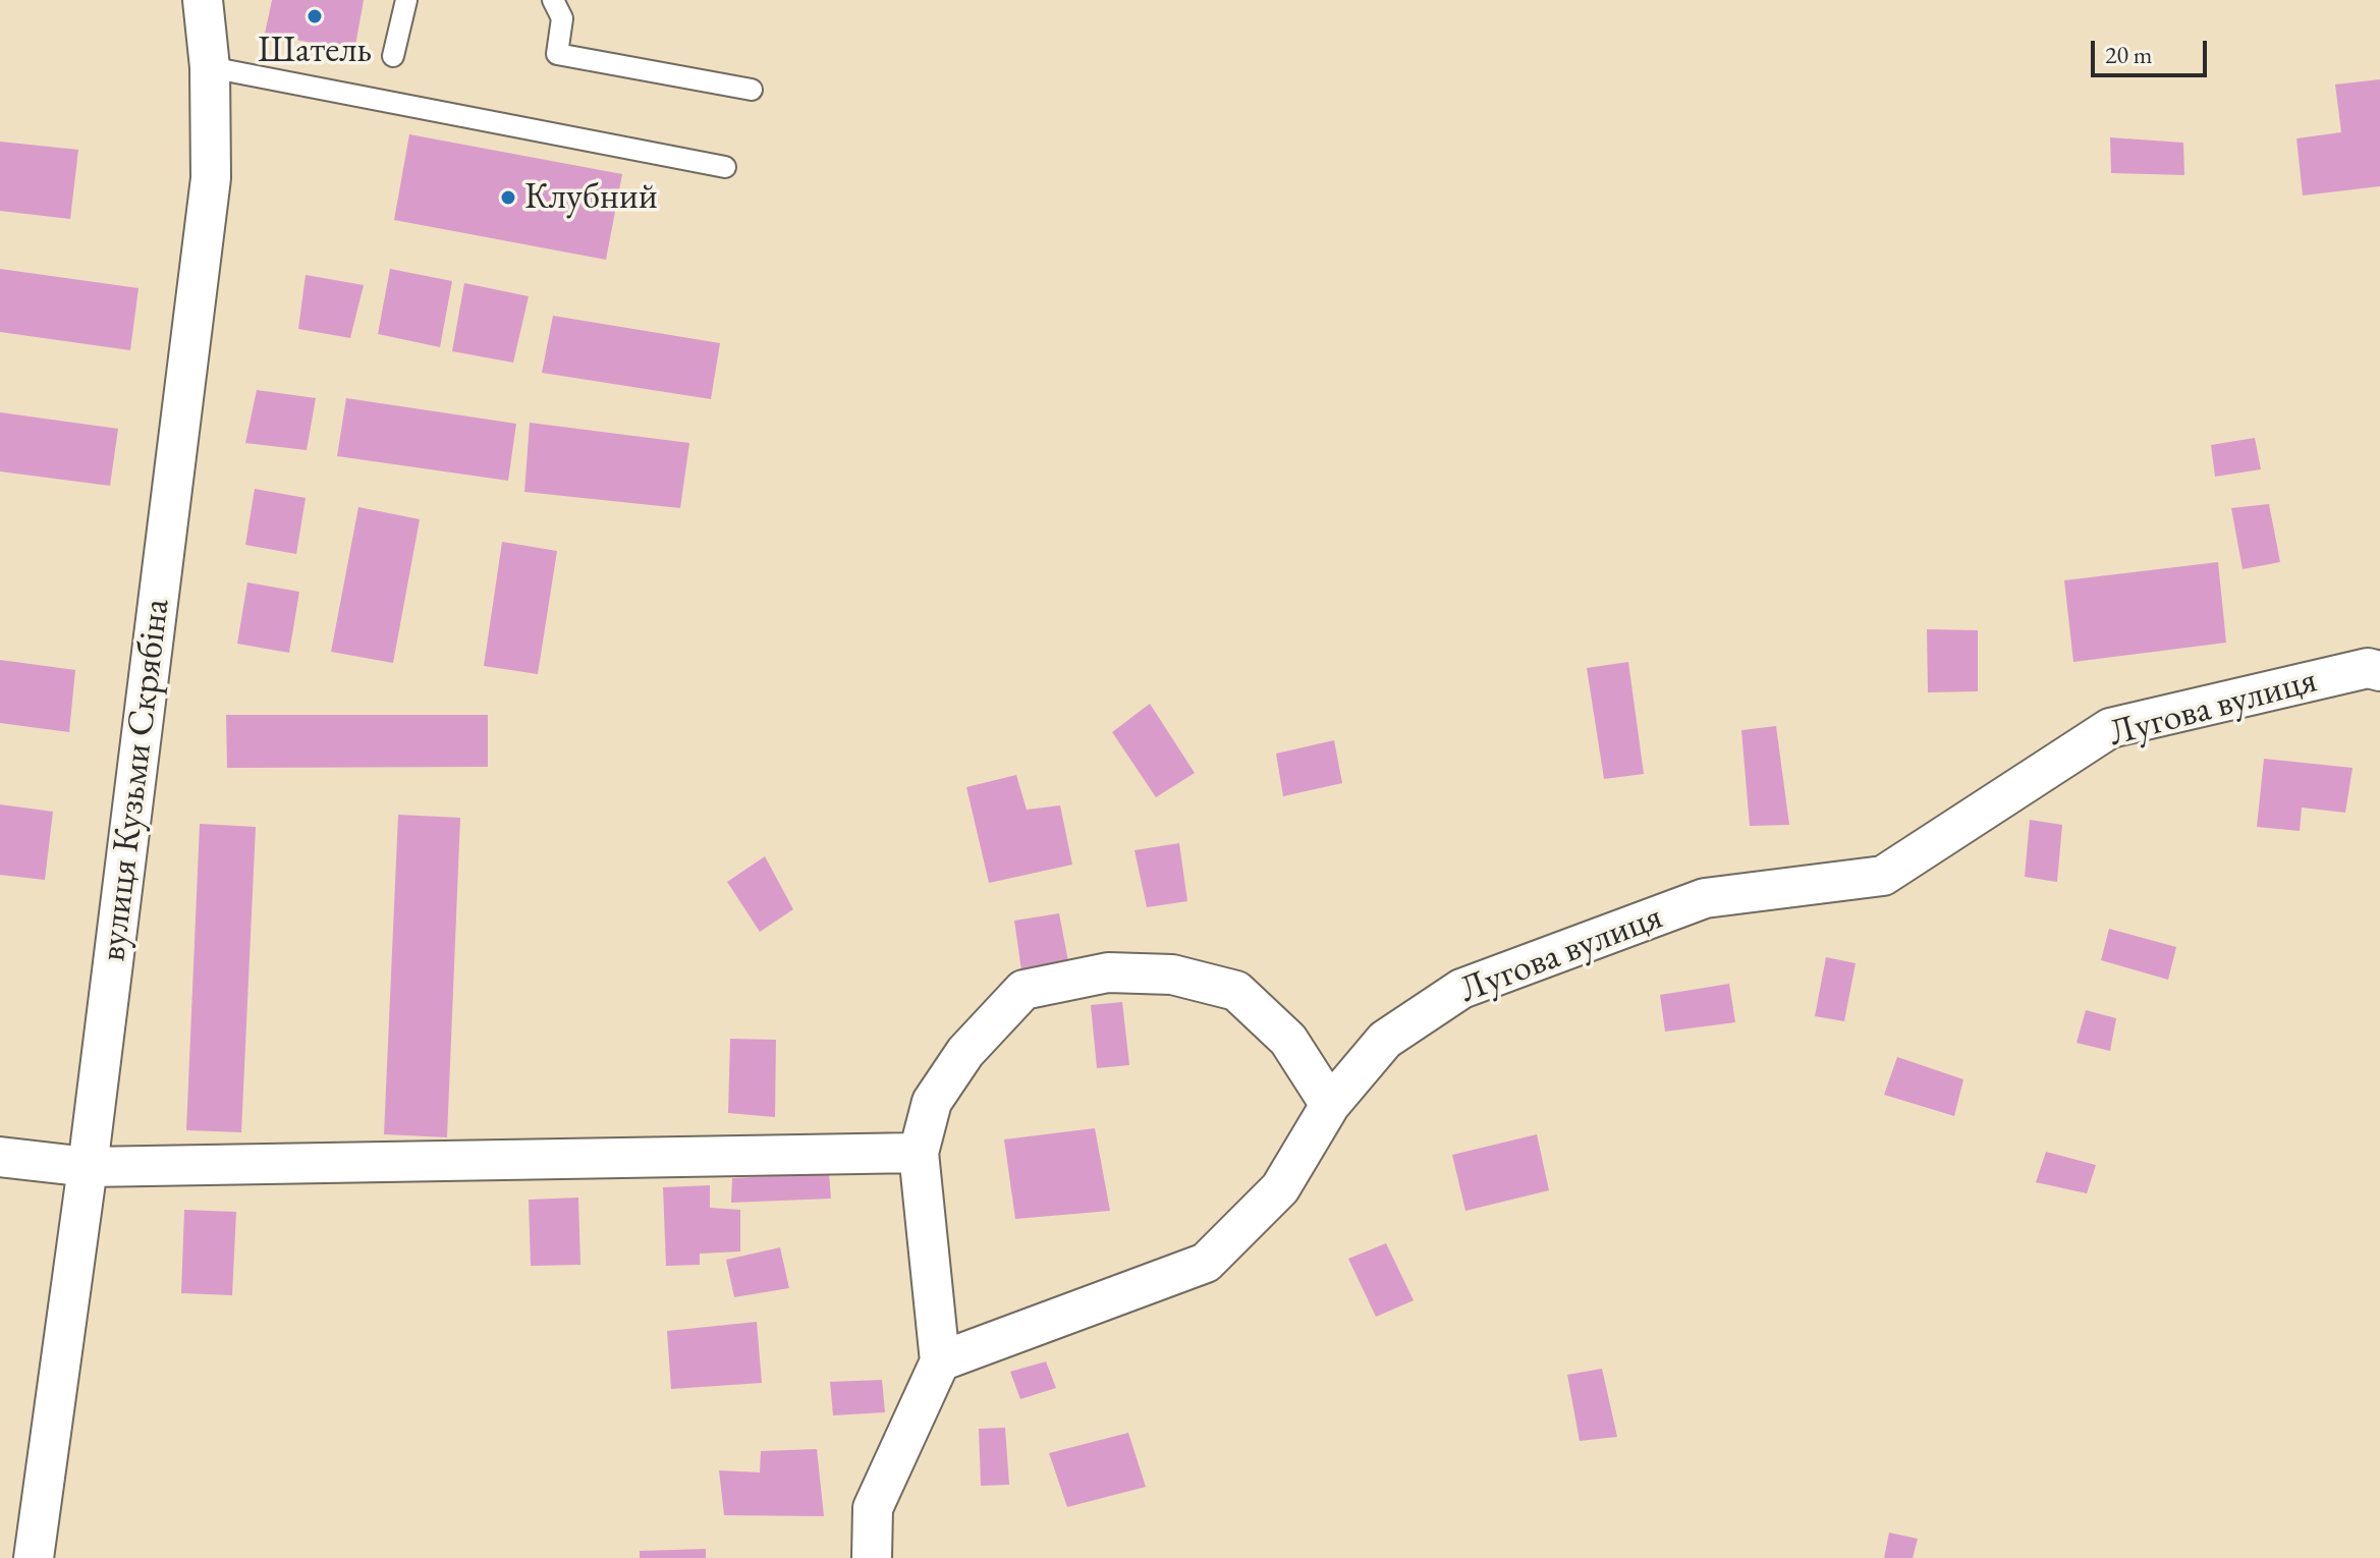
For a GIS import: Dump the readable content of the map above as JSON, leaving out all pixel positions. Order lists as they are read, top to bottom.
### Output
{
  "streets": {
    "street": ["Лугова вулиця", "вулиця Кузьми Скрябіна"]
  },
  "places": ["Шатель", "Клубний"],
  "scale_bar": "20 m"
}
